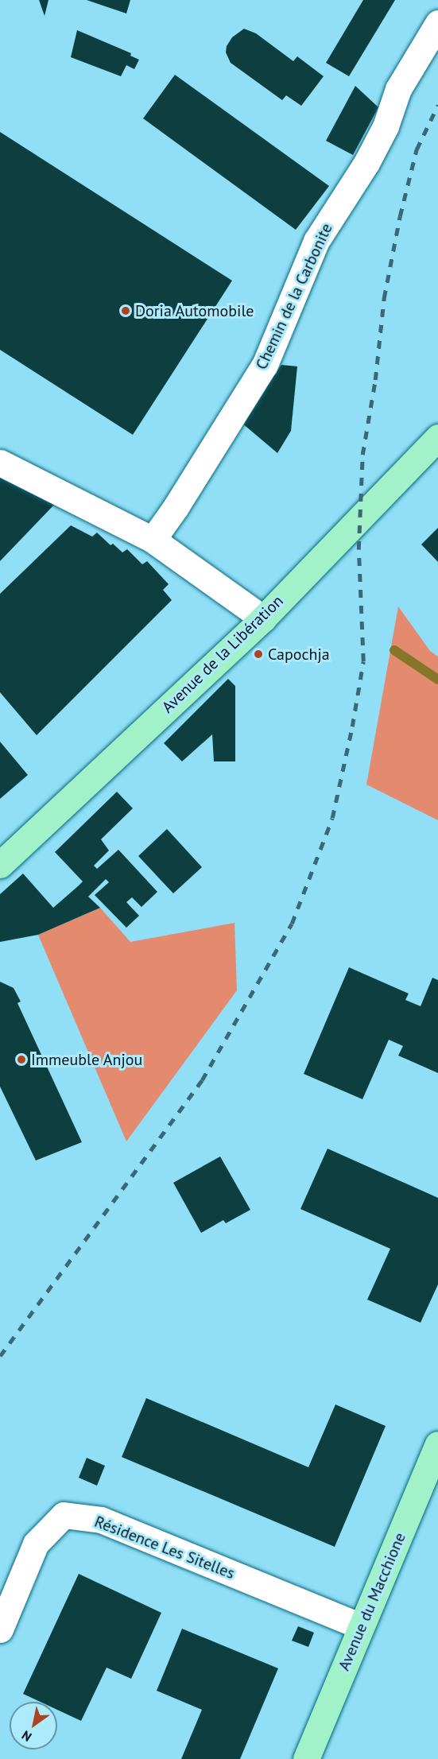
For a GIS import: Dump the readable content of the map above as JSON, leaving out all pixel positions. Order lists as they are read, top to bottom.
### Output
{
  "streets": {
    "main road": ["Avenue de la Libération", "Avenue du Macchione"],
    "street": ["Chemin de la Carbonite", "Résidence Les Sitelles"]
  },
  "crossings": [
    ["Résidence Les Sitelles", "Avenue du Macchione"]
  ],
  "places": ["Doria Automobile", "Capochja", "Immeuble Anjou"],
  "north": "bottom left"
}
